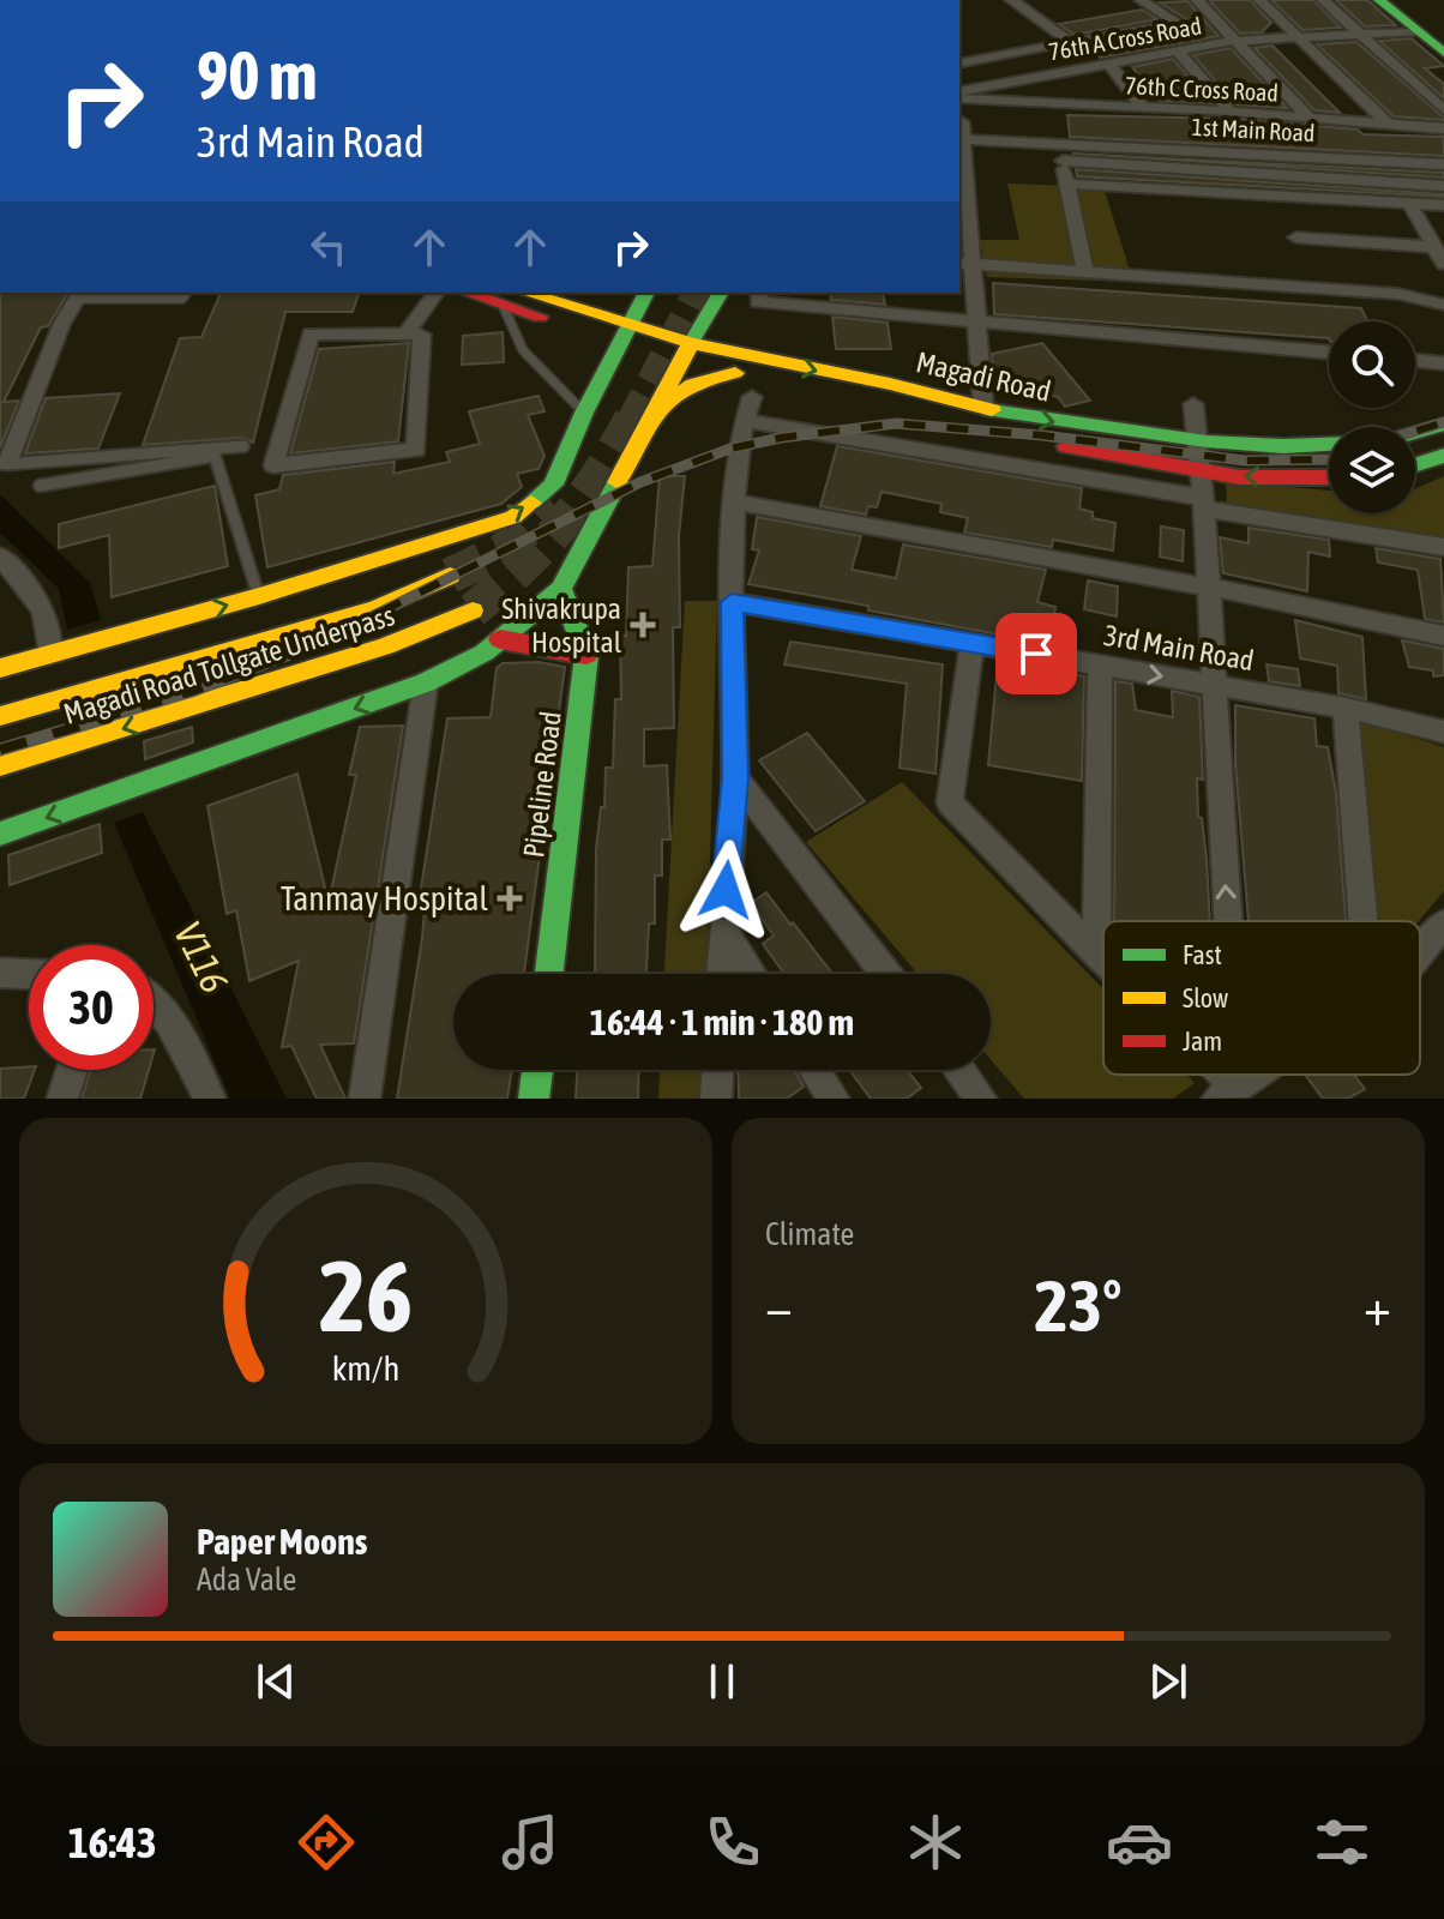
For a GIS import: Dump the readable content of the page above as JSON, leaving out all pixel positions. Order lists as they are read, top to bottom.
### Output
{
  "streets": {
    "main road": ["Magadi Road", "Magadi Road Tollgate Underpass", "Pipeline Road"],
    "street": [
      "76th A Cross Road",
      "76th C Cross Road",
      "1st Main Road",
      "3rd Main Road"
    ]
  },
  "water": ["V116"],
  "places": {
    "health": ["Shivakrupa Hospital", "Tanmay Hospital"]
  },
  "legend": ["Fast", "Slow", "Jam"],
  "page": {
    "turn": ["90 m", "3rd Main Road"],
    "limit": "30",
    "trip": "16:44 · 1 min · 180 m",
    "tile": "Climate",
    "heat": ["−", "23°", "+"],
    "song": ["Paper Moons", "Ada Vale"],
    "tabs": "16:43",
    "gauge": ["26", "km/h"]
  }
}
